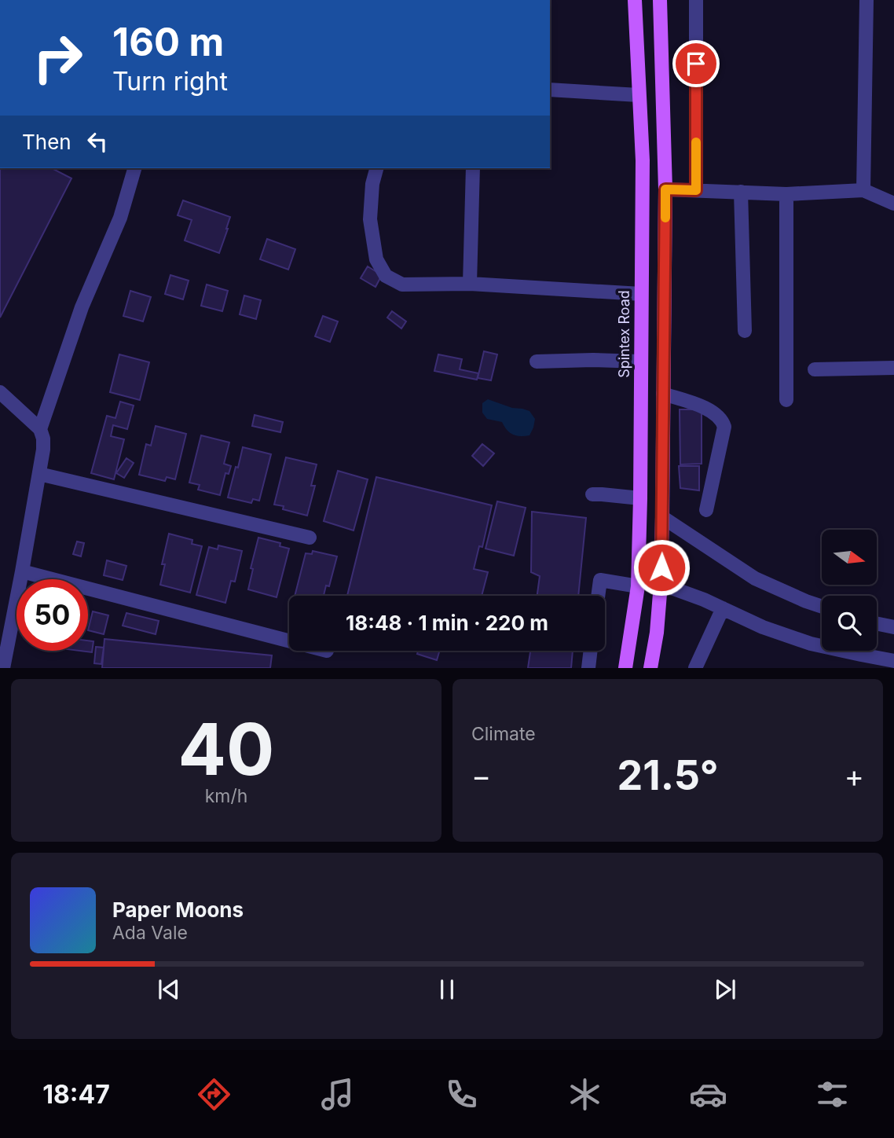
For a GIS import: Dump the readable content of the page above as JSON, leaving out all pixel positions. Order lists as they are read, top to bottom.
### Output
{
  "streets": {
    "main road": ["Spintex Road"]
  },
  "north": "right",
  "page": {
    "turn": ["160 m", "Turn right"],
    "then": "Then",
    "limit": "50",
    "trip": "18:48 · 1 min · 220 m",
    "tile": [
      ["40", "km/h"],
      "Climate"
    ],
    "heat": ["−", "21.5°", "+"],
    "song": ["Paper Moons", "Ada Vale"],
    "tabs": "18:47"
  }
}
